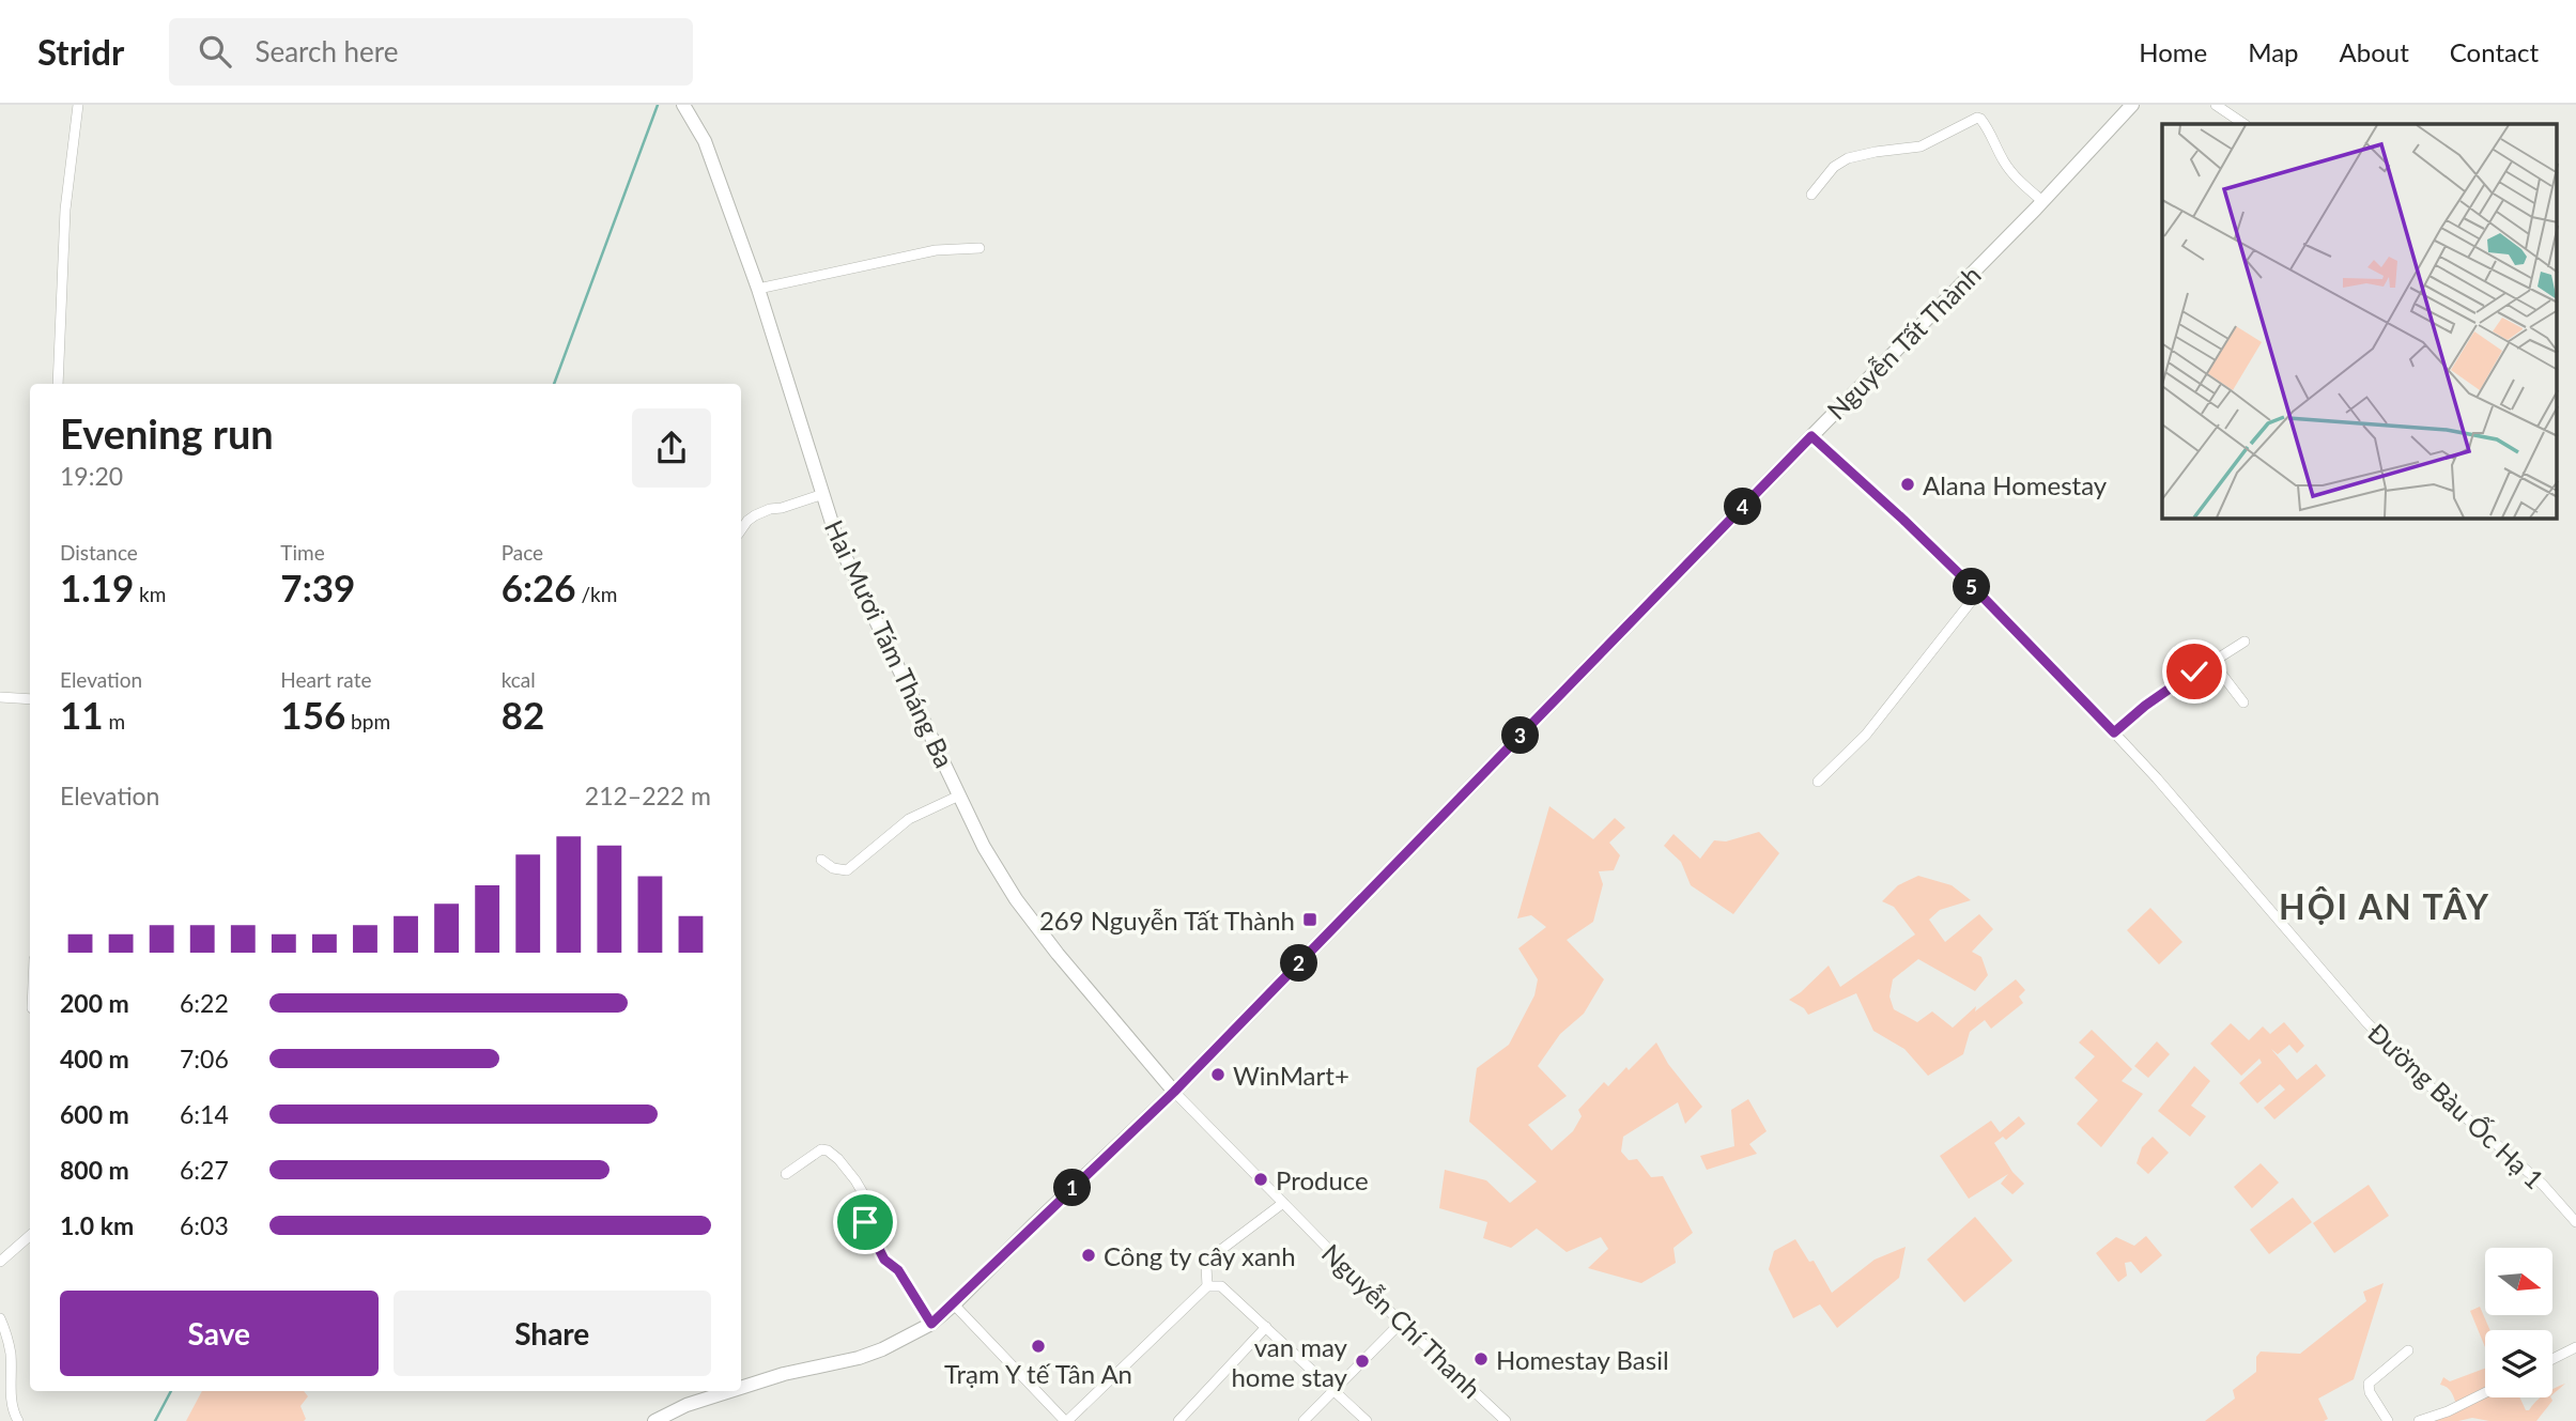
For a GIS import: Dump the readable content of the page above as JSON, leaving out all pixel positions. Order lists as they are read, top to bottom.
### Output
{
  "streets": {
    "main road": ["Nguyễn Tất Thành", "Hai Mươi Tám Tháng Ba"],
    "street": ["Đường Bàu Ốc Hạ 1", "Nguyễn Chí Thanh"]
  },
  "crossings": [
    ["Nguyễn Tất Thành", "Hai Mươi Tám Tháng Ba"],
    ["Nguyễn Tất Thành", "Đường Bàu Ốc Hạ 1"],
    ["Nguyễn Tất Thành", "Nguyễn Chí Thanh"],
    ["Hai Mươi Tám Tháng Ba", "Nguyễn Chí Thanh"]
  ],
  "districts": ["HỘI AN TÂY"],
  "places": {
    "other": [
      "Alana Homestay",
      "WinMart+",
      "Produce",
      "Công ty cây xanh",
      "Trạm Y tế Tân An",
      "Homestay Basil",
      "van may home stay"
    ],
    "transit": ["269 Nguyễn Tất Thành"]
  },
  "north": "right",
  "page": {
    "header": "Stridr",
    "search": "Search here",
    "nav": [
      "Home",
      "Map",
      "About",
      "Contact"
    ],
    "heading": ["Evening run", "19:20"],
    "pins": [
      "4",
      "5",
      "3",
      "2",
      "1"
    ],
    "stats": [
      ["Distance", "1.19 km"],
      ["Time", "7:39"],
      ["Pace", "6:26 /km"],
      ["Elevation", "11 m"],
      ["Heart rate", "156 bpm"],
      ["kcal", "82"]
    ],
    "chart": ["Elevation", "212–222 m"],
    "list": [
      {
        "name": "200 m",
        "note": "6:22"
      },
      {
        "name": "400 m",
        "note": "7:06"
      },
      {
        "name": "600 m",
        "note": "6:14"
      },
      {
        "name": "800 m",
        "note": "6:27"
      },
      {
        "name": "1.0 km",
        "note": "6:03"
      }
    ],
    "buttons": ["Save", "Share"]
  }
}
